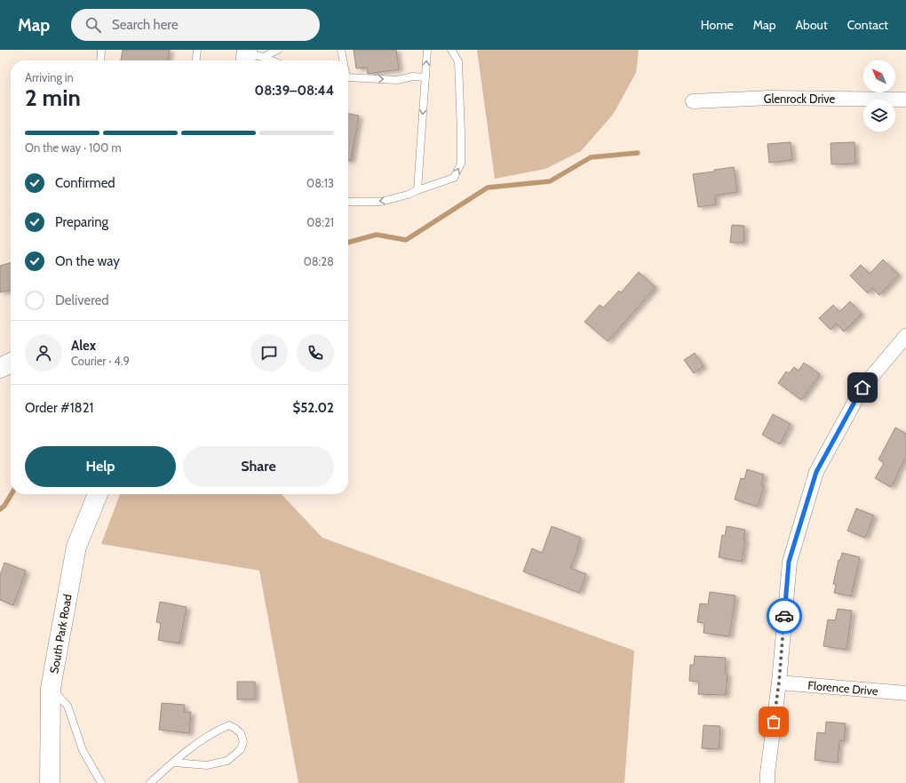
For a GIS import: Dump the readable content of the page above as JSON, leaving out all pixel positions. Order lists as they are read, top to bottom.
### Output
{
  "streets": {
    "main road": ["South Park Road"],
    "street": ["Glenrock Drive", "Florence Drive"]
  },
  "north": "top left",
  "page": {
    "header": "Map",
    "search": "Search here",
    "nav": [
      "Home",
      "Map",
      "About",
      "Contact"
    ],
    "heading": ["2 min", "Arriving in", "08:39–08:44"],
    "panel": [
      "Alex",
      "Courier · 4.9",
      "Order #1821",
      "$52.02"
    ],
    "bar": "On the way · 100 m",
    "list": [
      ["Confirmed", "08:13"],
      ["Preparing", "08:21"],
      ["On the way", "08:28"],
      "Delivered"
    ],
    "buttons": ["Help", "Share"]
  }
}
